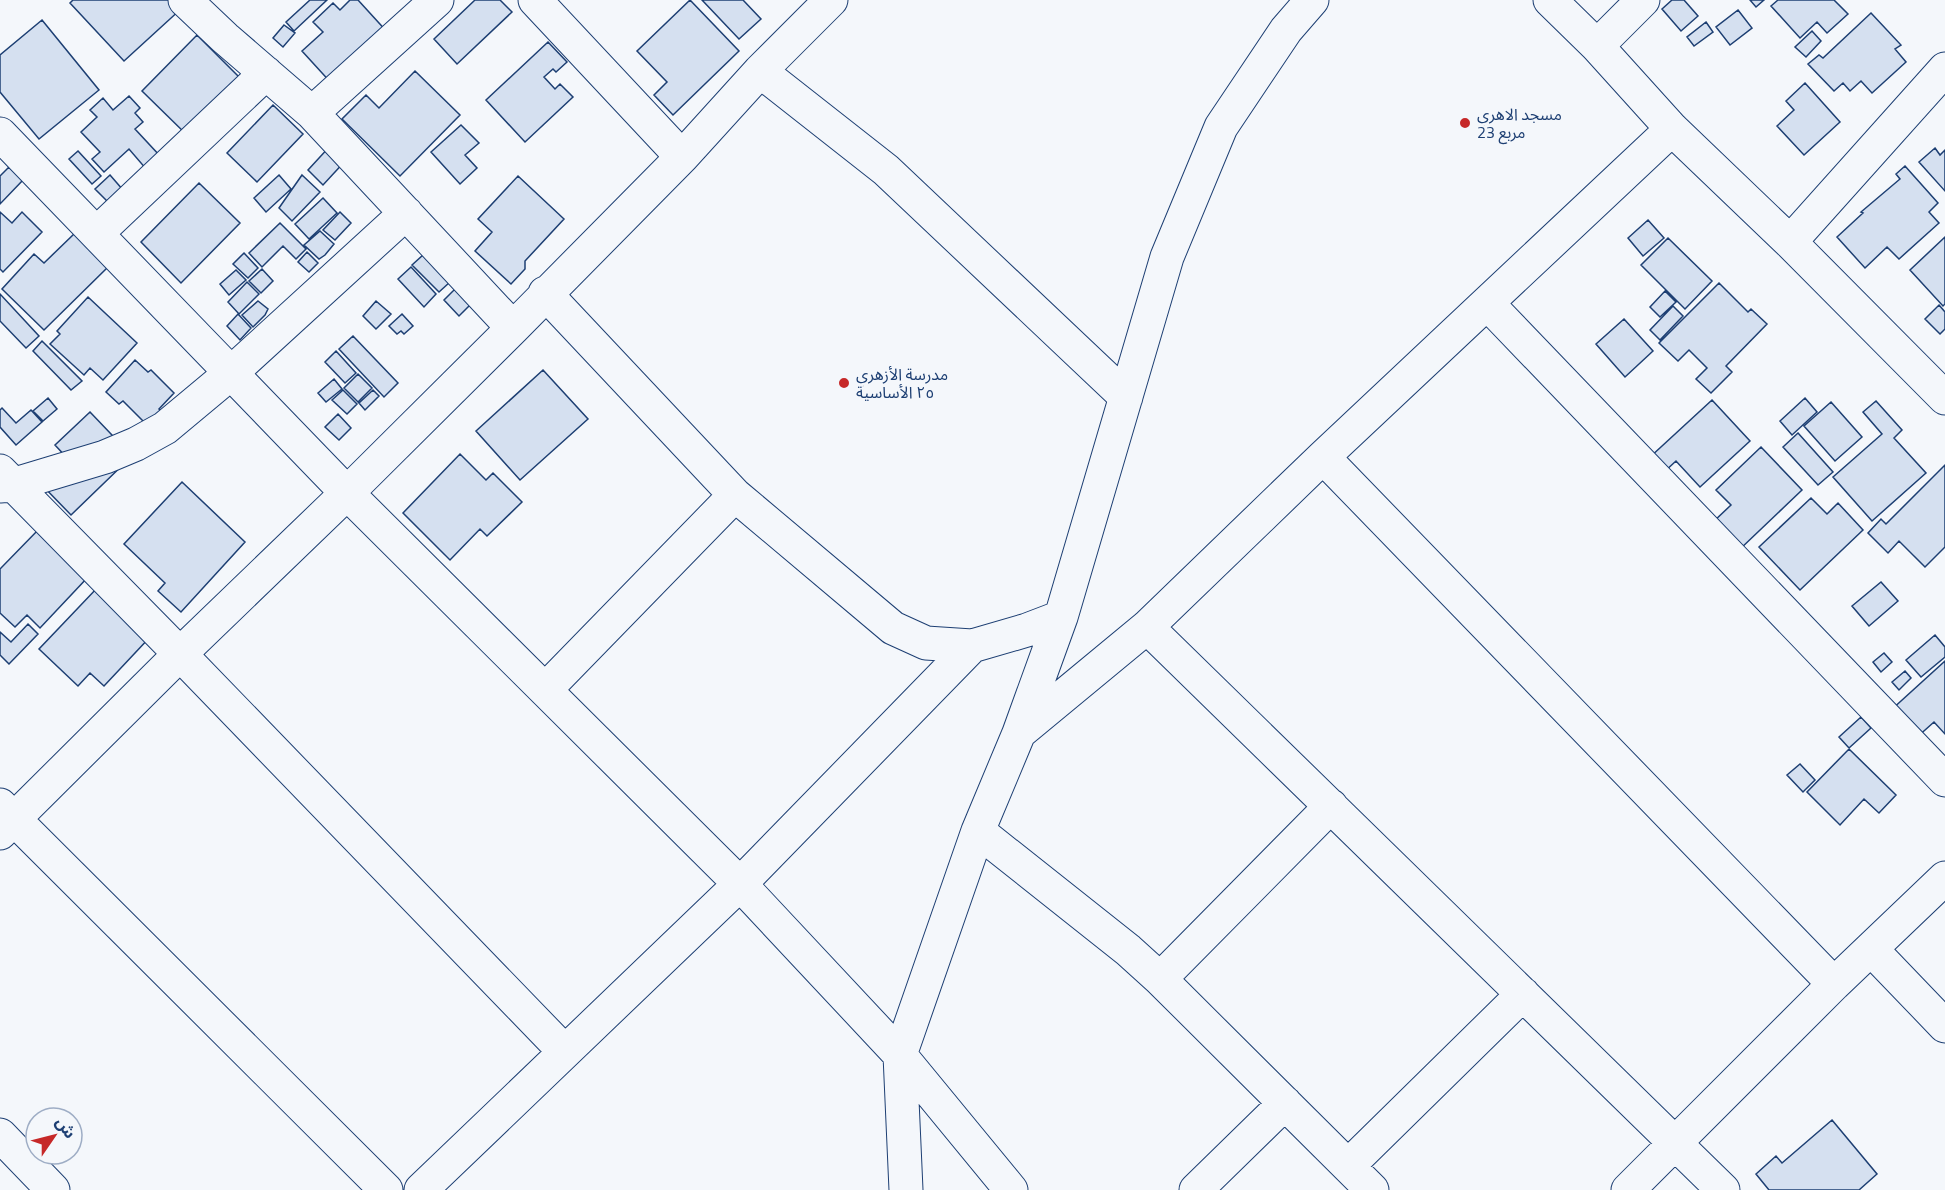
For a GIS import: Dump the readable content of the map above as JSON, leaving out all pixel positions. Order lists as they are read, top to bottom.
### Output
{
  "places": ["مسجد الاهري مربع 23", "مدرسة الأزهري ٢٥ الأساسية"],
  "north": "top right"
}
